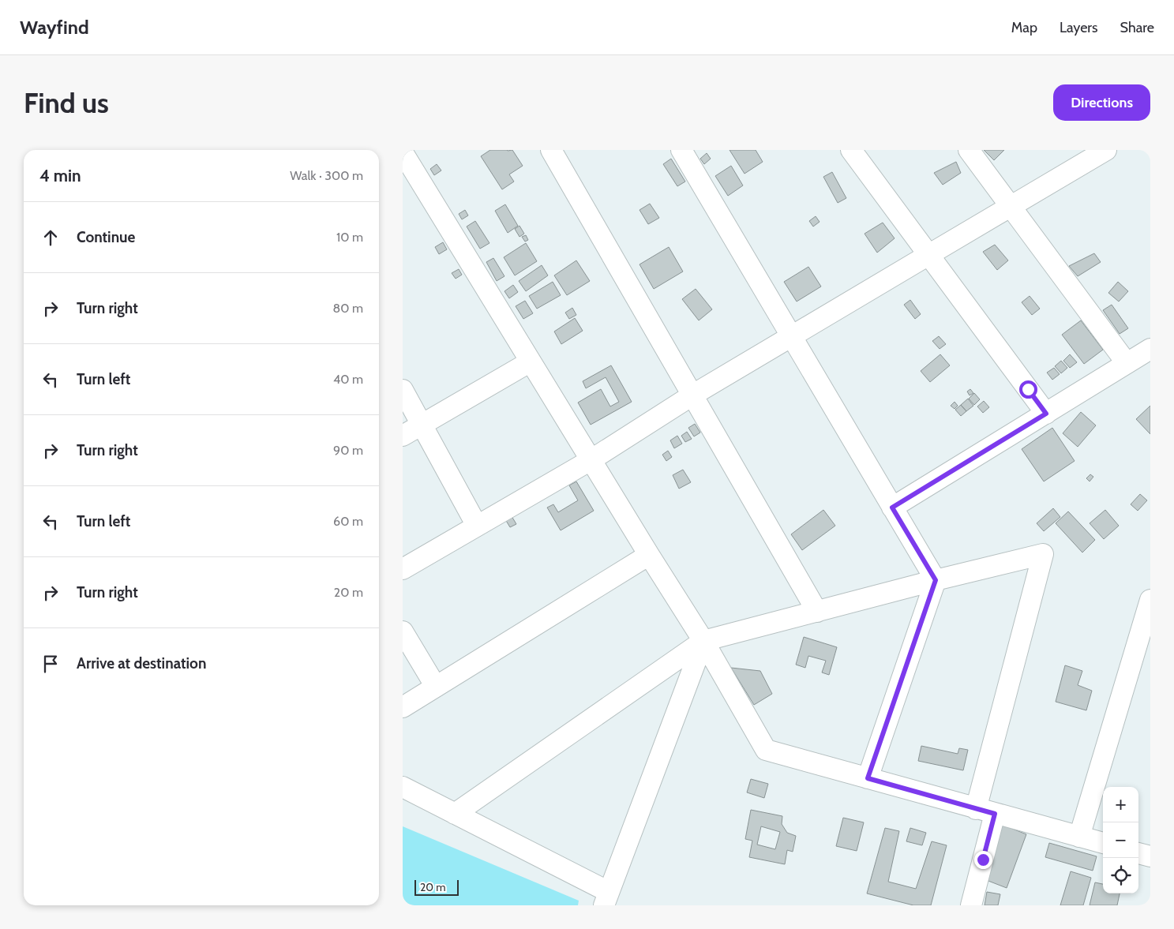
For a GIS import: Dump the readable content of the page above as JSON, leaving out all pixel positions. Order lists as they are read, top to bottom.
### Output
{
  "scale_bar": "20 m",
  "page": {
    "header": "Wayfind",
    "nav": ["Map", "Layers", "Share"],
    "buttons": "Directions",
    "title": "Find us",
    "heading": ["4 min", "Walk · 300 m"],
    "list": [
      ["Continue", "10 m"],
      ["Turn right", "80 m"],
      ["Turn left", "40 m"],
      ["Turn right", "90 m"],
      ["Turn left", "60 m"],
      ["Turn right", "20 m"],
      "Arrive at destination"
    ],
    "map_buttons": ["+", "−"],
    "scale": "20 m"
  }
}
